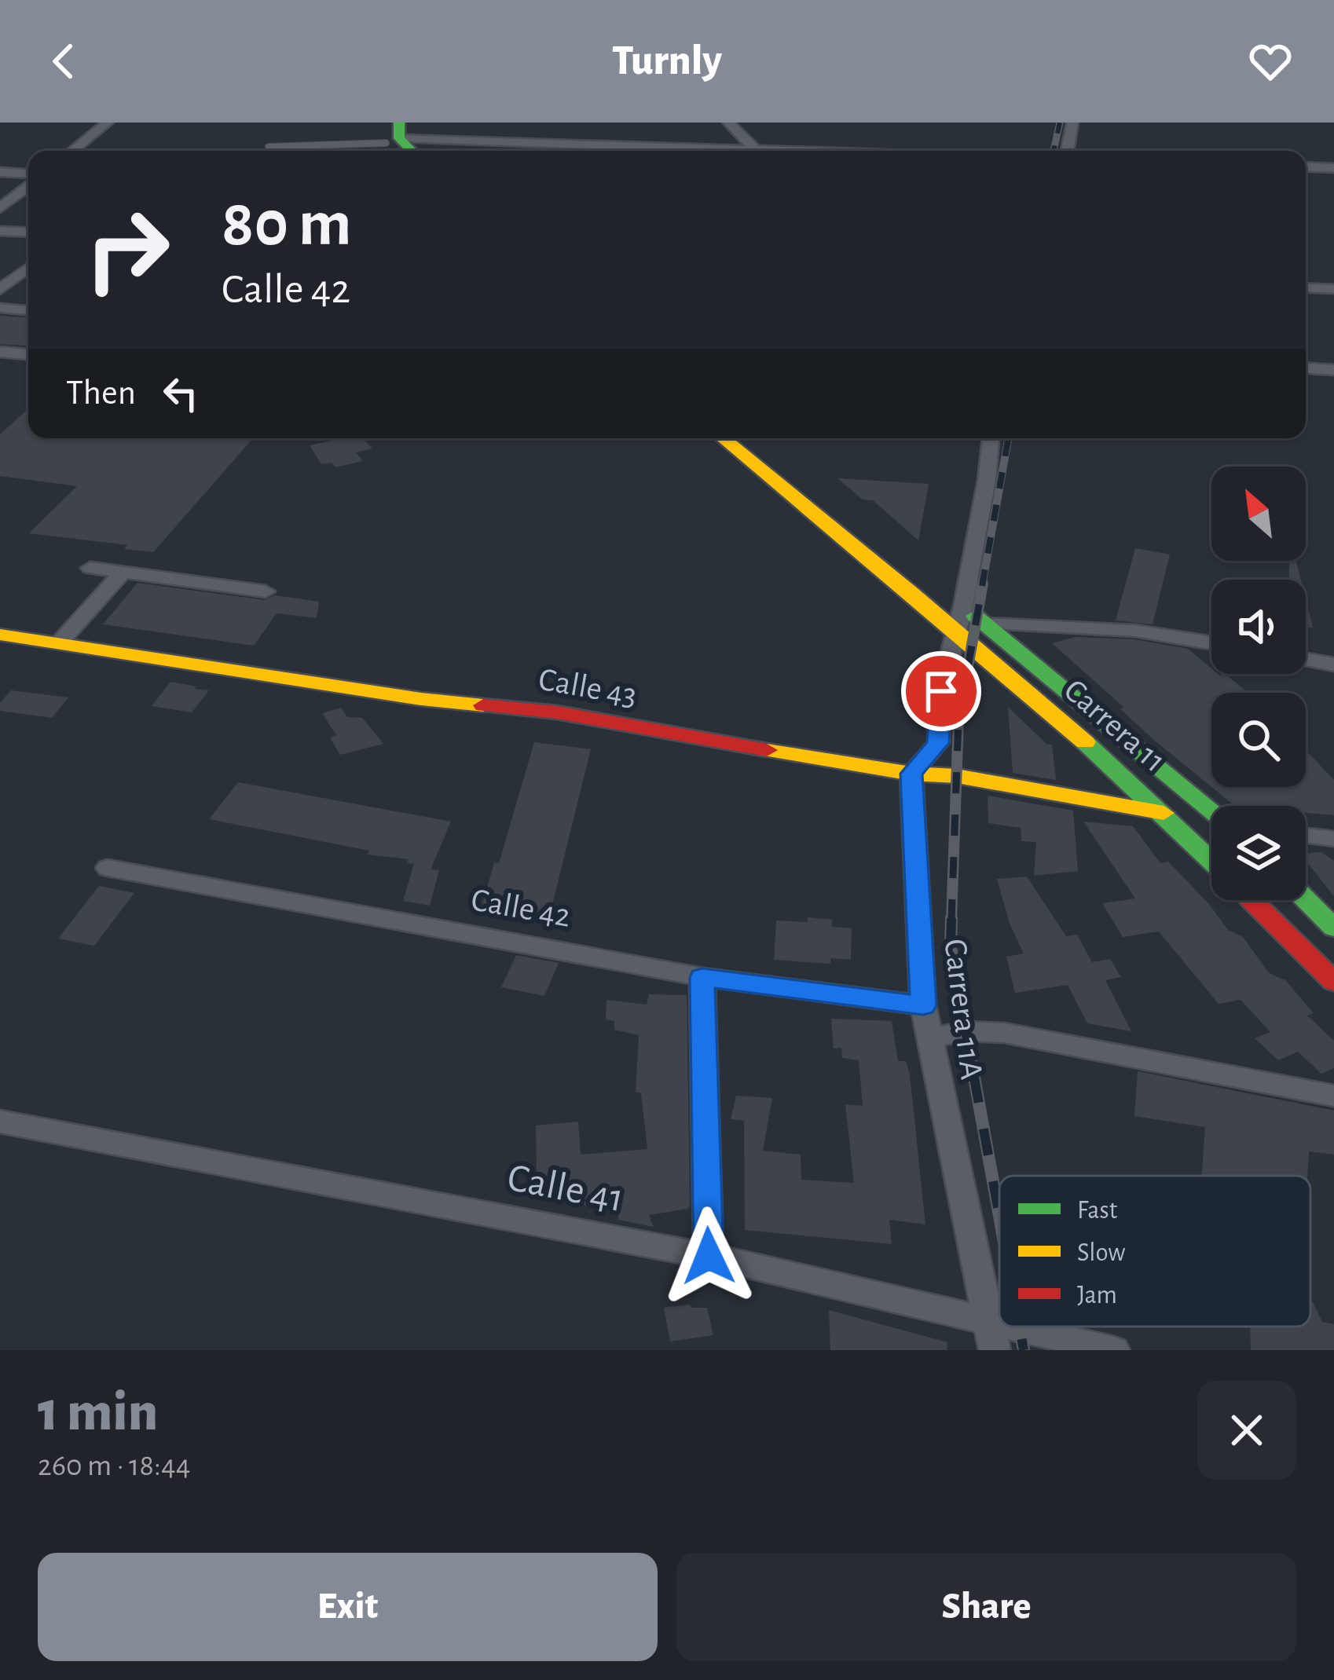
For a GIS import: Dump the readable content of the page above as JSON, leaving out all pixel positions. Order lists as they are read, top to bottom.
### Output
{
  "streets": {
    "main road": ["Calle 43", "Carrera 11"],
    "street": ["Calle 42", "Carrera 11A", "Calle 41"]
  },
  "crossings": [
    ["Calle 43", "Carrera 11"],
    ["Calle 43", "Carrera 11A"],
    ["Calle 42", "Carrera 11A"],
    ["Carrera 11A", "Calle 41"]
  ],
  "legend": ["Fast", "Slow", "Jam"],
  "north": "top left",
  "page": {
    "header": "Turnly",
    "turn": ["80 m", "Calle 42"],
    "then": "Then",
    "heading": ["1 min", "260 m · 18:44"],
    "buttons": ["Exit", "Share"]
  }
}
